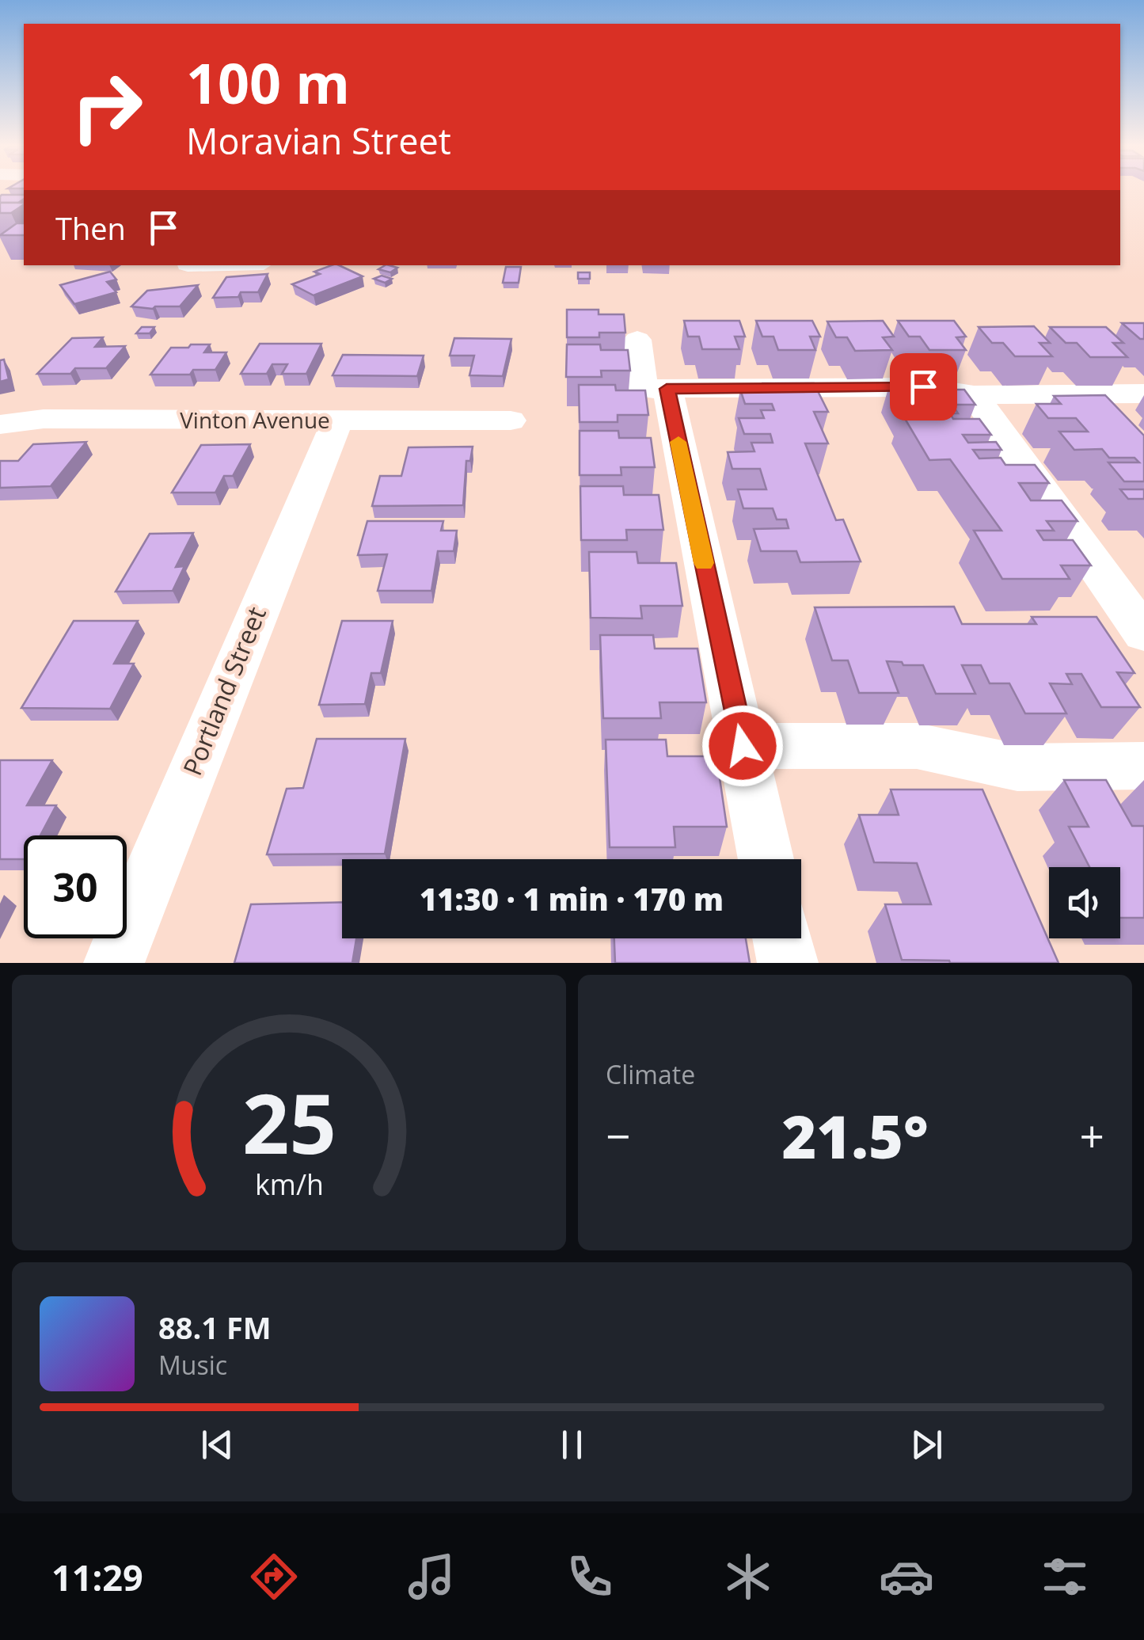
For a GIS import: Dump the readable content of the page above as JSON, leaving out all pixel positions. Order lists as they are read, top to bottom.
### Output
{
  "streets": {
    "street": ["Vinton Avenue", "Portland Street"]
  },
  "crossings": [
    ["Vinton Avenue", "Portland Street"]
  ],
  "page": {
    "turn": ["100 m", "Moravian Street"],
    "then": "Then",
    "limit": "30",
    "trip": "11:30 · 1 min · 170 m",
    "tile": "Climate",
    "heat": ["−", "21.5°", "+"],
    "song": ["88.1 FM", "Music"],
    "tabs": "11:29",
    "gauge": ["25", "km/h"]
  }
}
